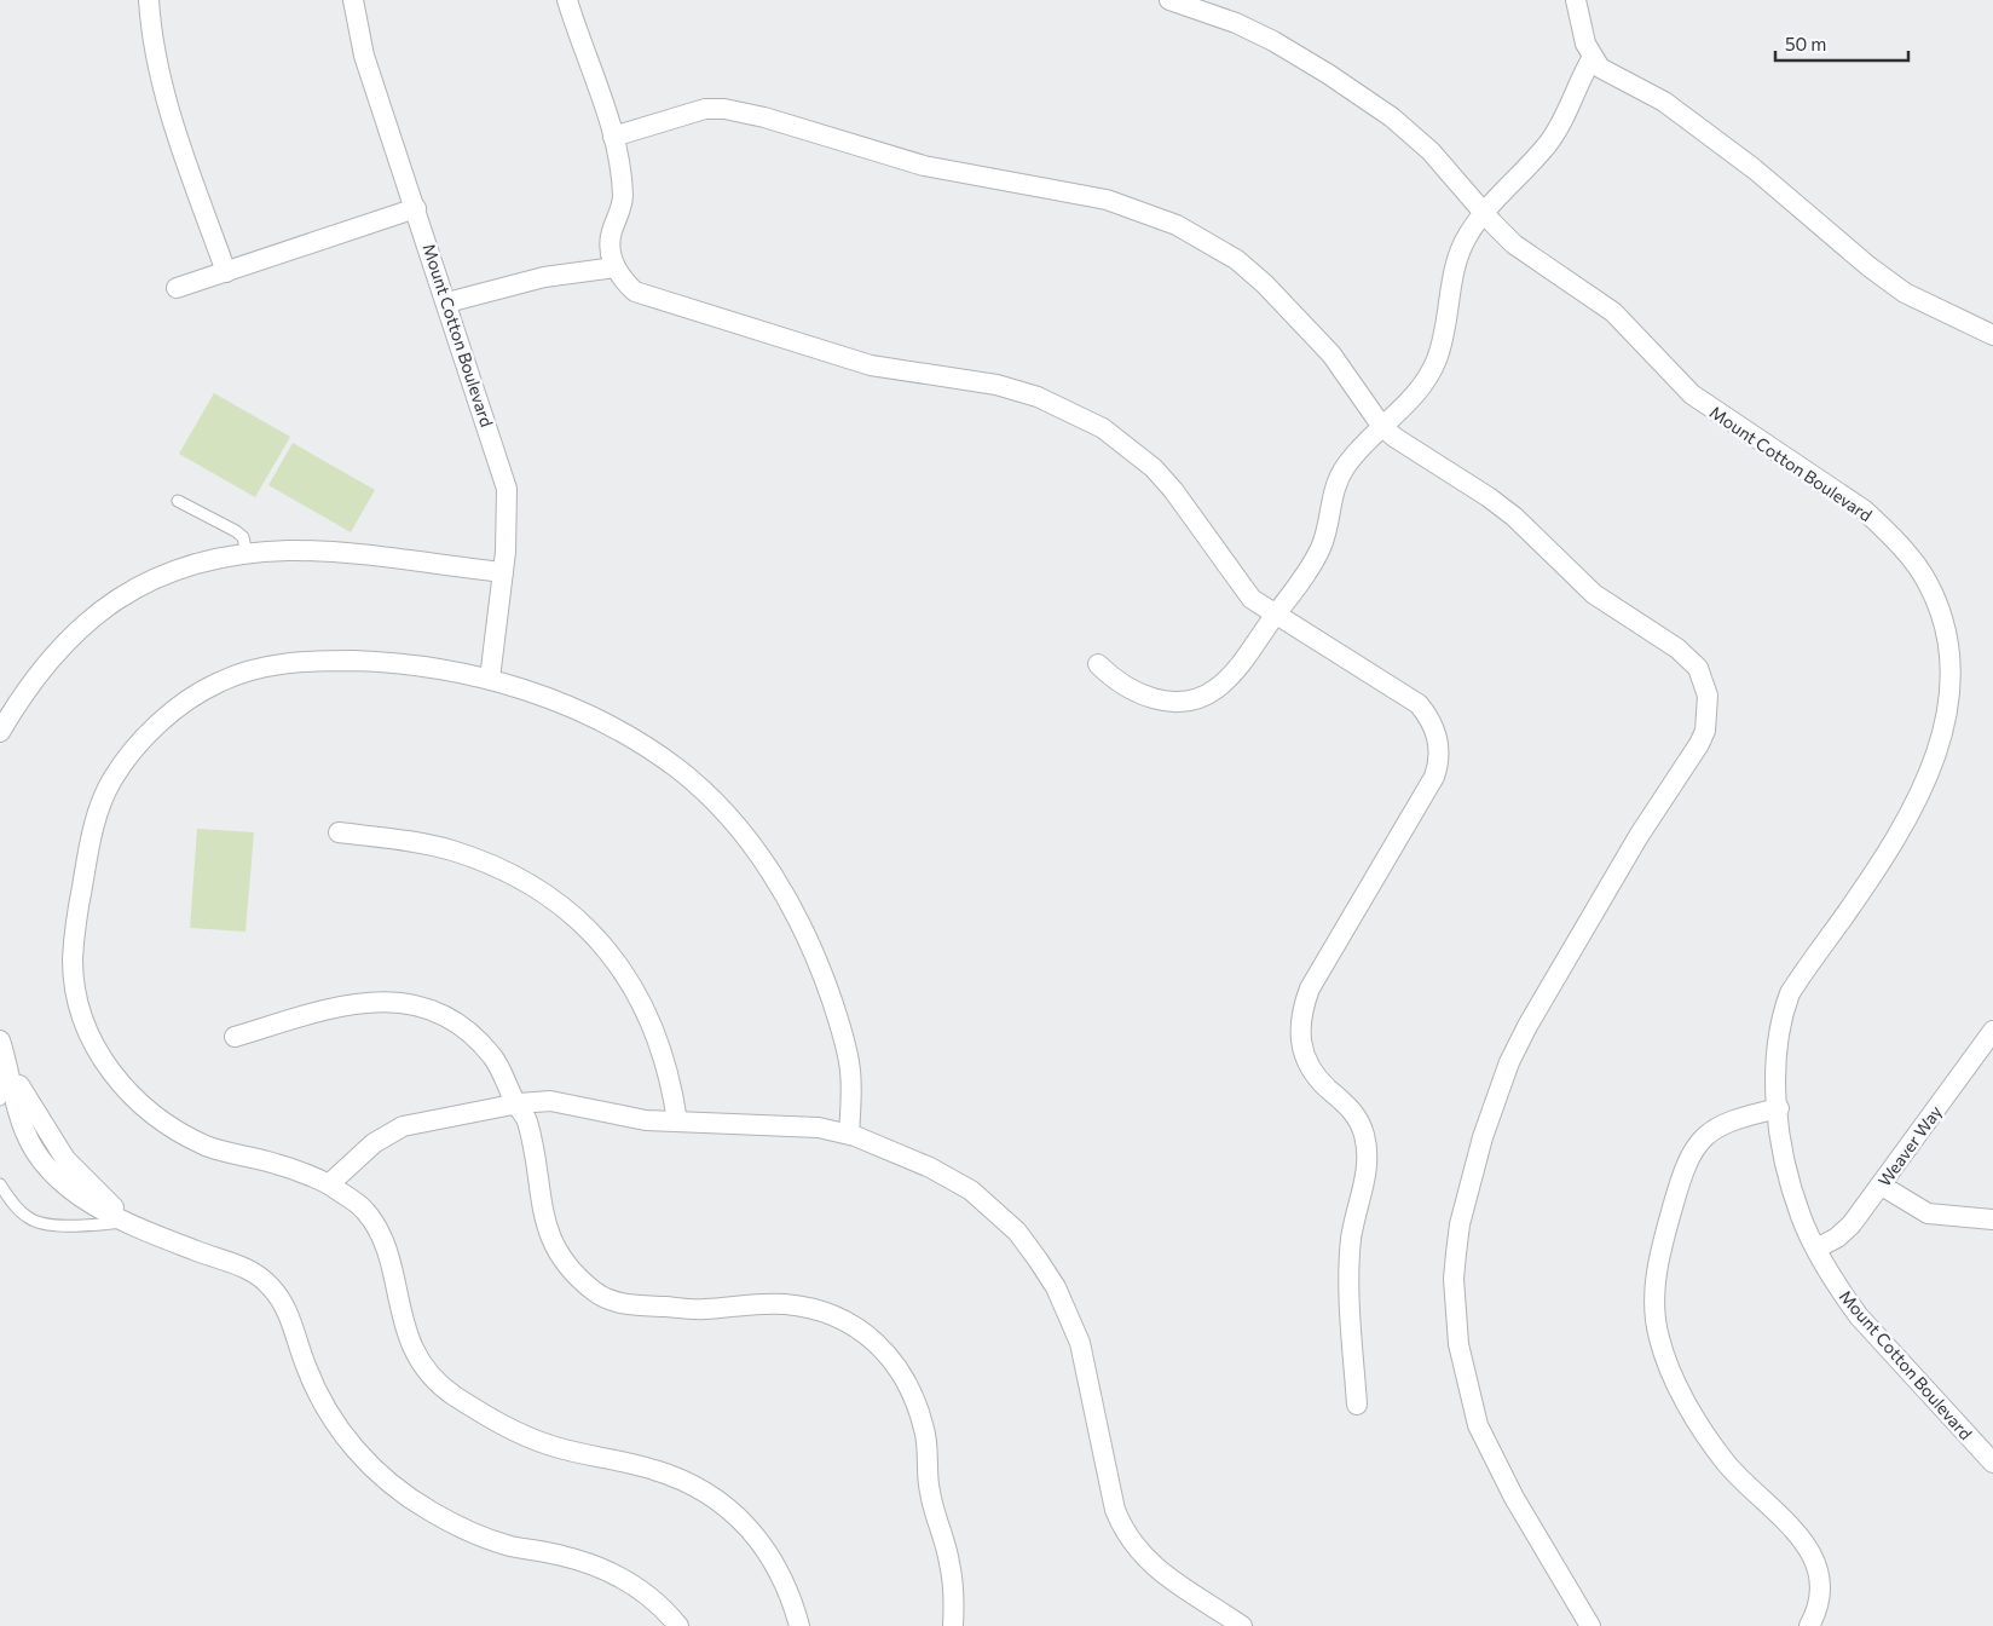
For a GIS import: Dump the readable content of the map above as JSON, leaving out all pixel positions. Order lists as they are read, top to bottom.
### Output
{
  "streets": {
    "street": ["Mount Cotton Boulevard", "Weaver Way"]
  },
  "crossings": [
    ["Mount Cotton Boulevard", "Weaver Way"]
  ],
  "scale_bar": "50 m"
}
